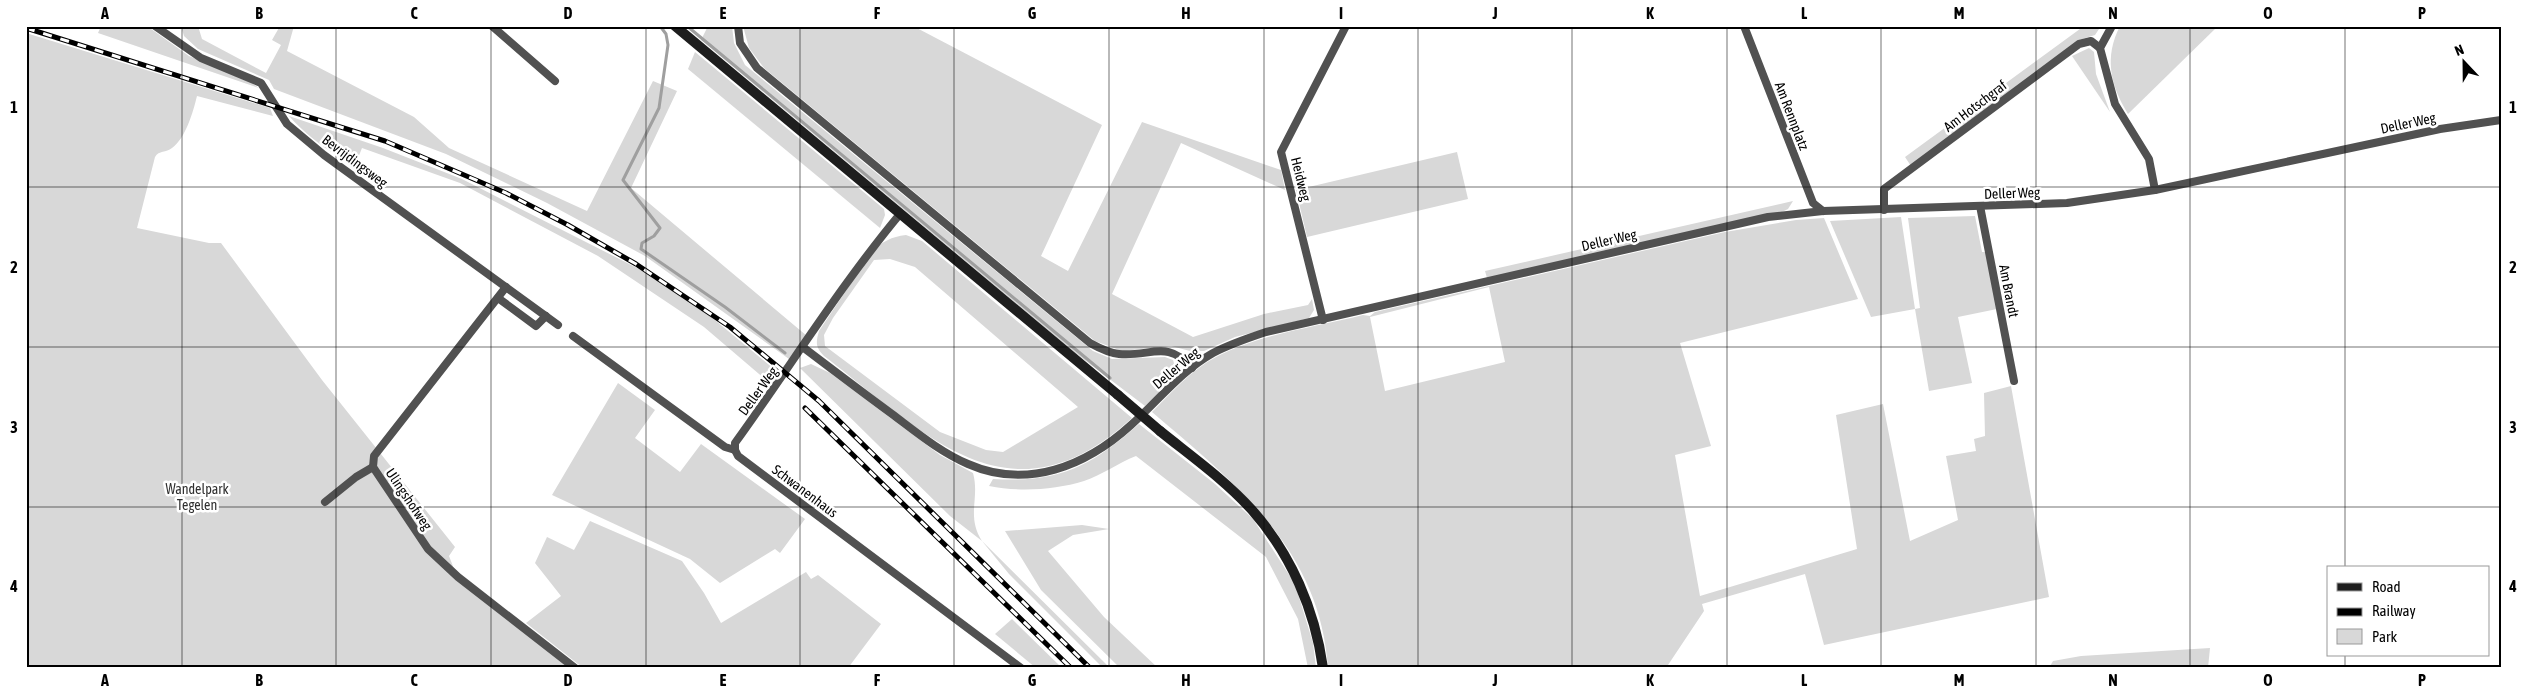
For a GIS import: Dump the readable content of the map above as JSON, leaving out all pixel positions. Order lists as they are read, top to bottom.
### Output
{
  "streets": {
    "street": [
      "Am Hotschgraf",
      "Am Rennplatz",
      "Deller Weg",
      "Bevrijdingsweg",
      "Heidweg",
      "Am Brandt",
      "Schwanenhaus",
      "Ulingshofweg"
    ]
  },
  "crossings": [
    ["Am Hotschgraf", "Deller Weg"],
    ["Am Rennplatz", "Deller Weg"],
    ["Deller Weg", "Heidweg"],
    ["Deller Weg", "Am Brandt"],
    ["Deller Weg", "Schwanenhaus"],
    ["Bevrijdingsweg", "Ulingshofweg"]
  ],
  "parks": ["Wandelpark Tegelen"],
  "legend": ["Road", "Railway", "Park"],
  "north": "top",
  "grid": {
    "columns": [
      "A",
      "B",
      "C",
      "D",
      "E",
      "F",
      "G",
      "H",
      "I",
      "J",
      "K",
      "L",
      "M",
      "N",
      "O",
      "P"
    ],
    "rows": [
      "1",
      "2",
      "3",
      "4"
    ]
  }
}
